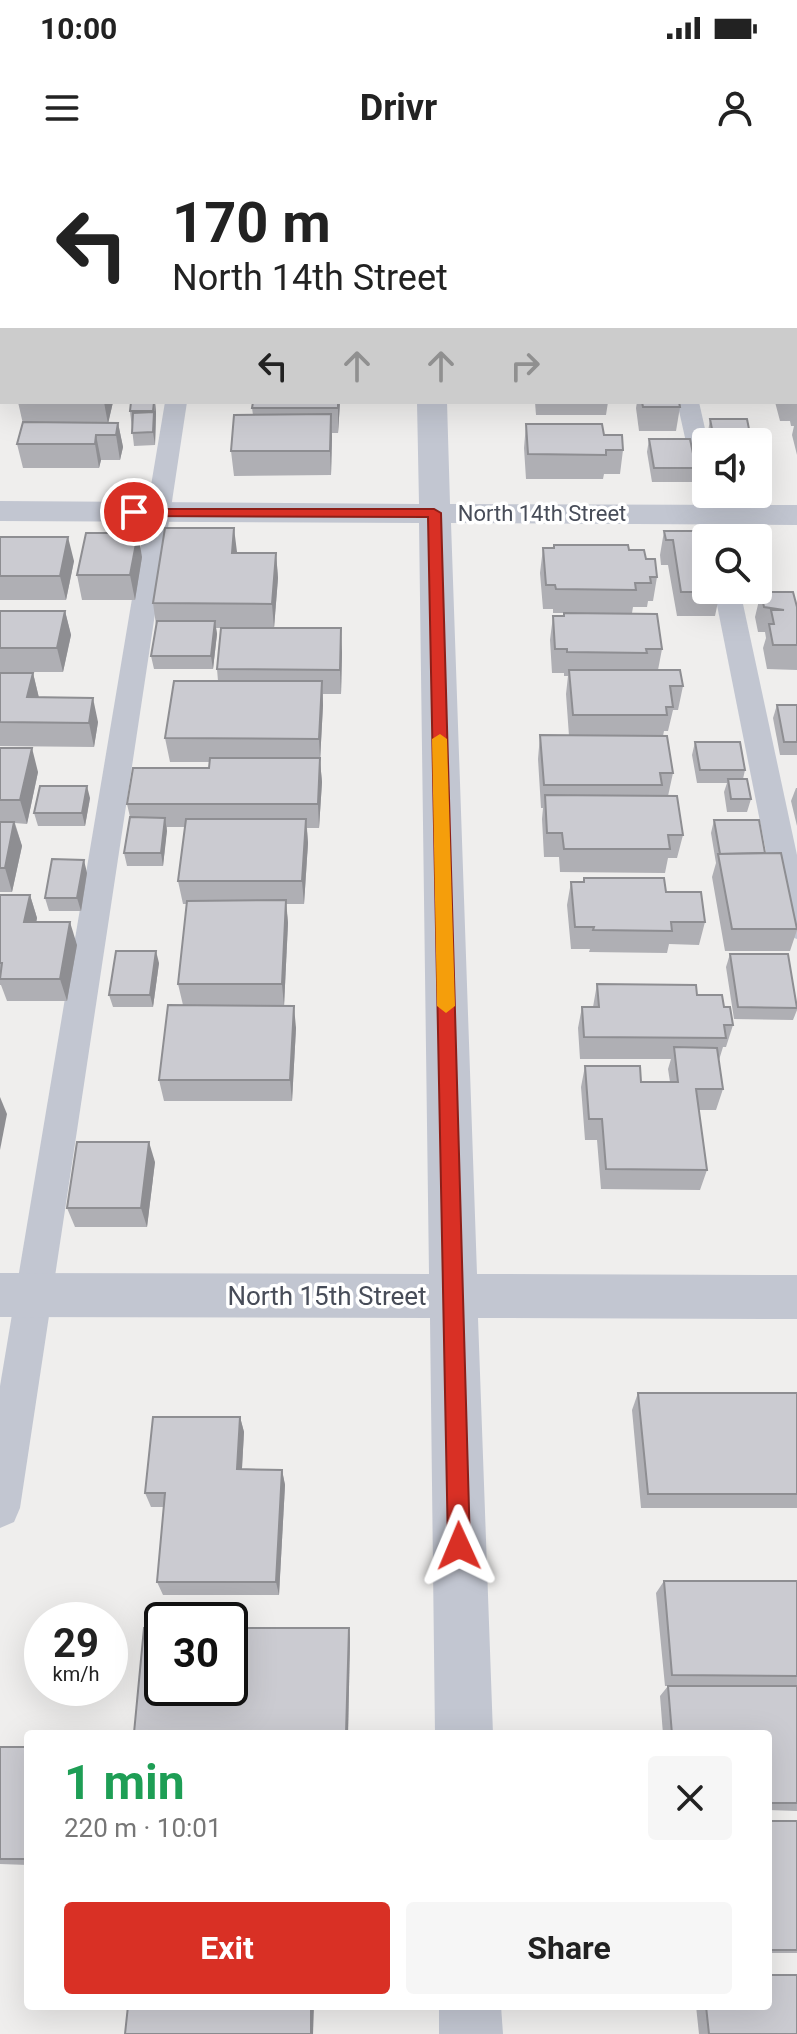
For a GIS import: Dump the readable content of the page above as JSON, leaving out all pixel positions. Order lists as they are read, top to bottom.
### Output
{
  "streets": {
    "street": ["North 14th Street", "North 15th Street"]
  },
  "page": {
    "status": "10:00",
    "header": "Drivr",
    "turn": ["170 m", "North 14th Street"],
    "speed": "29 km/h",
    "limit": "30",
    "heading": ["1 min", "220 m · 10:01"],
    "buttons": ["Exit", "Share"]
  }
}
